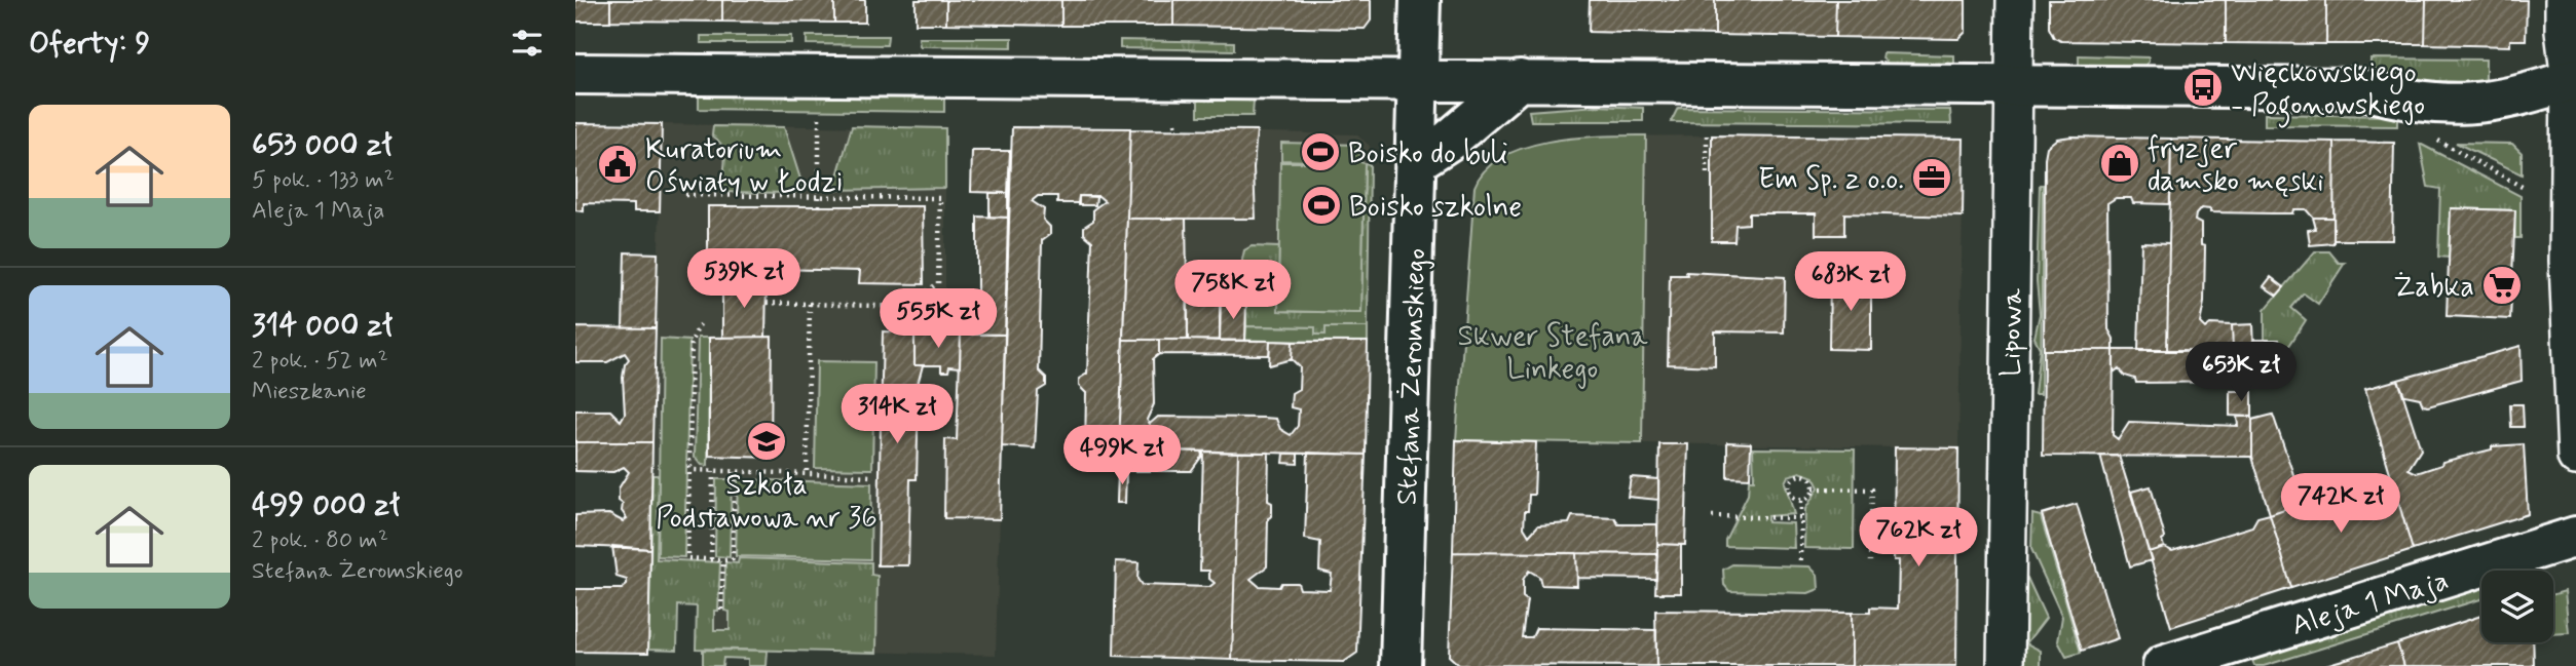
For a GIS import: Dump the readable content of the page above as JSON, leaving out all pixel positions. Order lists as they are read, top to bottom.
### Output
{
  "streets": {
    "street": ["Lipowa", "Stefana Żeromskiego", "Aleja 1 Maja"]
  },
  "parks": ["Skwer Stefana Linkego"],
  "places": {
    "bus stop": ["Więckowskiego - Pogonowskiego"],
    "sports": ["Boisko do buli", "Boisko szkolne"],
    "shop": ["fryzjer damsko męski"],
    "public building": ["Kuratorium Oświaty w Łodzi"],
    "office": ["Em Sp. z o.o."],
    "supermarket": ["Żabka"],
    "school or university": ["Szkoła Podstawowa nr 36"]
  },
  "page": {
    "heading": "Oferty: 9",
    "list": [
      {
        "name": "653 000 zł",
        "note": "5 pok. · 133 m² · Aleja 1 Maja"
      },
      {
        "name": "314 000 zł",
        "note": "2 pok. · 52 m² · Mieszkanie"
      },
      {
        "name": "499 000 zł",
        "note": "2 pok. · 80 m² · Stefana Żeromskiego"
      }
    ],
    "price": [
      "539K zł",
      "683K zł",
      "758K zł",
      "555K zł",
      "653K zł",
      "314K zł",
      "499K zł",
      "742K zł",
      "762K zł"
    ]
  }
}
